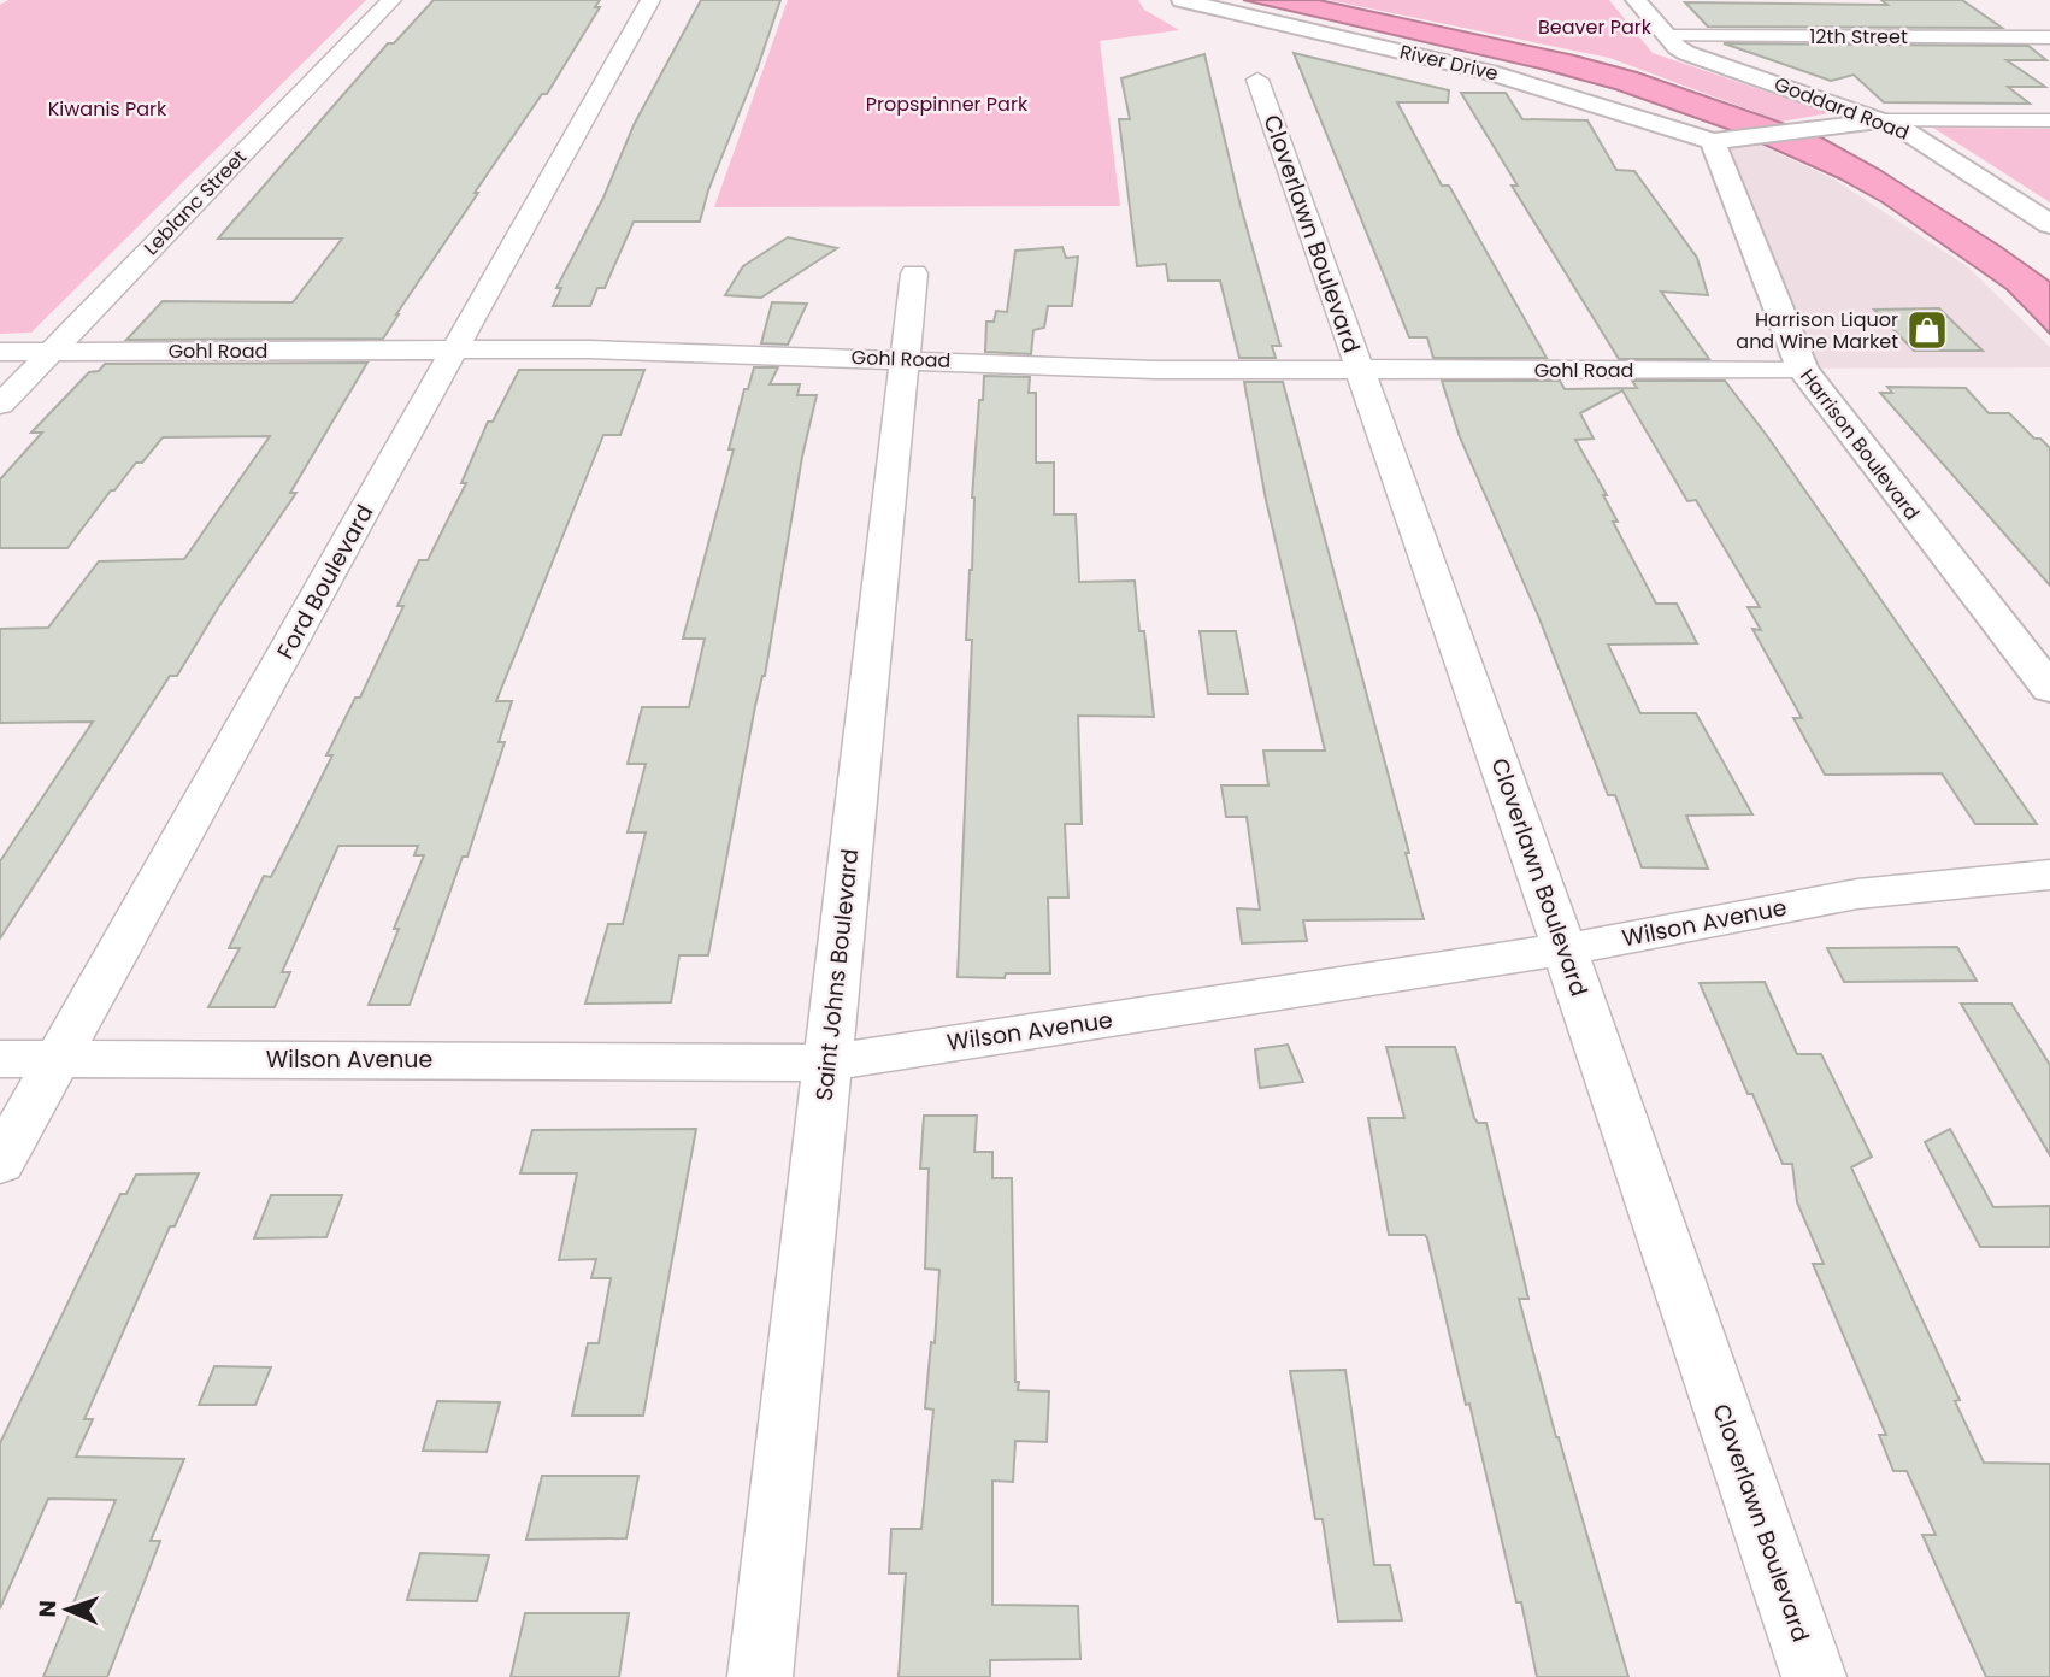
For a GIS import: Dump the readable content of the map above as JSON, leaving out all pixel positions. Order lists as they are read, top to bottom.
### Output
{
  "streets": {
    "street": [
      "12th Street",
      "River Drive",
      "Goddard Road",
      "Leblanc Street",
      "Cloverlawn Boulevard",
      "Gohl Road",
      "Harrison Boulevard",
      "Ford Boulevard",
      "Wilson Avenue",
      "Saint Johns Boulevard"
    ]
  },
  "crossings": [
    ["12th Street", "Goddard Road"],
    ["River Drive", "Harrison Boulevard"],
    ["Leblanc Street", "Gohl Road"],
    ["Cloverlawn Boulevard", "Gohl Road"],
    ["Cloverlawn Boulevard", "Wilson Avenue"],
    ["Gohl Road", "Harrison Boulevard"],
    ["Gohl Road", "Ford Boulevard"],
    ["Gohl Road", "Saint Johns Boulevard"],
    ["Ford Boulevard", "Wilson Avenue"],
    ["Wilson Avenue", "Saint Johns Boulevard"]
  ],
  "parks": ["Beaver Park", "Propspinner Park", "Kiwanis Park"],
  "places": {
    "shop": ["Harrison Liquor and Wine Market"]
  },
  "north": "left"
}
